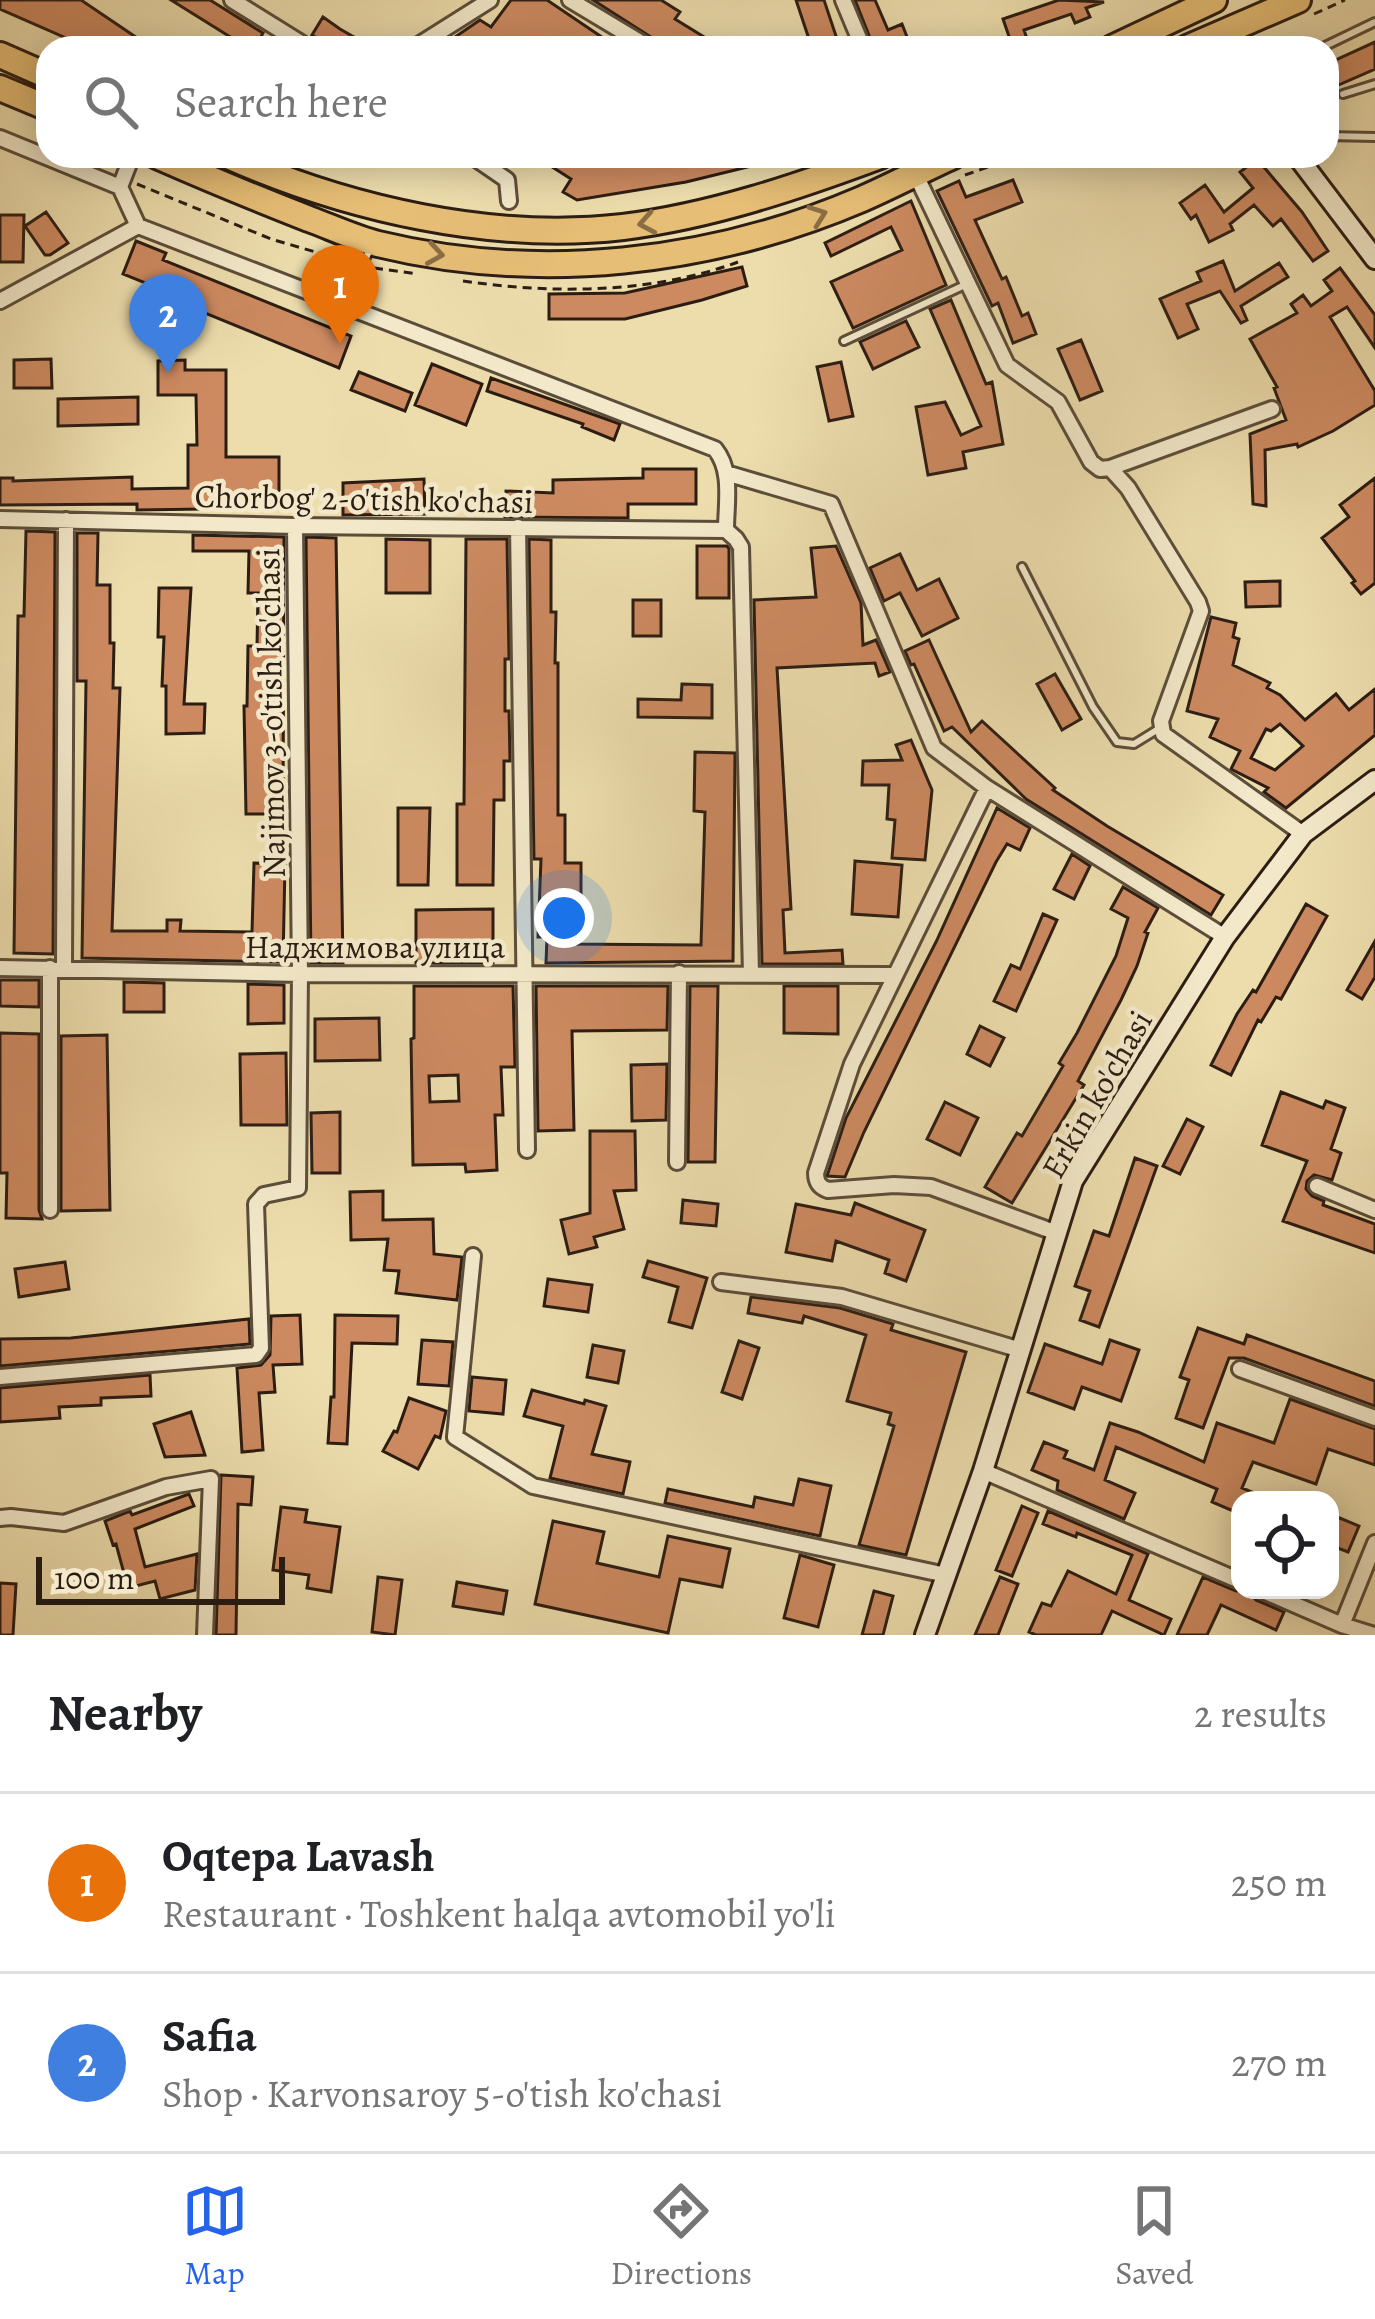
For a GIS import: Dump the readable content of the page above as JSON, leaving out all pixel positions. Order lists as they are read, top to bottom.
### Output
{
  "streets": {
    "main road": ["Erkin ko'chasi"],
    "street": ["Chorbog' 2-o'tish ko'chasi", "Najimov 3-o'tish ko'chasi", "Наджимова улица"]
  },
  "crossings": [
    ["Chorbog' 2-o'tish ko'chasi", "Najimov 3-o'tish ko'chasi"],
    ["Najimov 3-o'tish ko'chasi", "Наджимова улица"]
  ],
  "scale_bar": "100 m",
  "page": {
    "search": "Search here",
    "pins": ["1", "2"],
    "scale": "100 m",
    "heading": ["Nearby", "2 results"],
    "list": [
      {
        "mark": "1",
        "name": "Oqtepa Lavash",
        "note": "Restaurant · Toshkent halqa avtomobil yo'li",
        "value": "250 m"
      },
      {
        "mark": "2",
        "name": "Safia",
        "note": "Shop · Karvonsaroy 5-o'tish ko'chasi",
        "value": "270 m"
      }
    ],
    "nav": ["Map", "Directions", "Saved"]
  }
}
